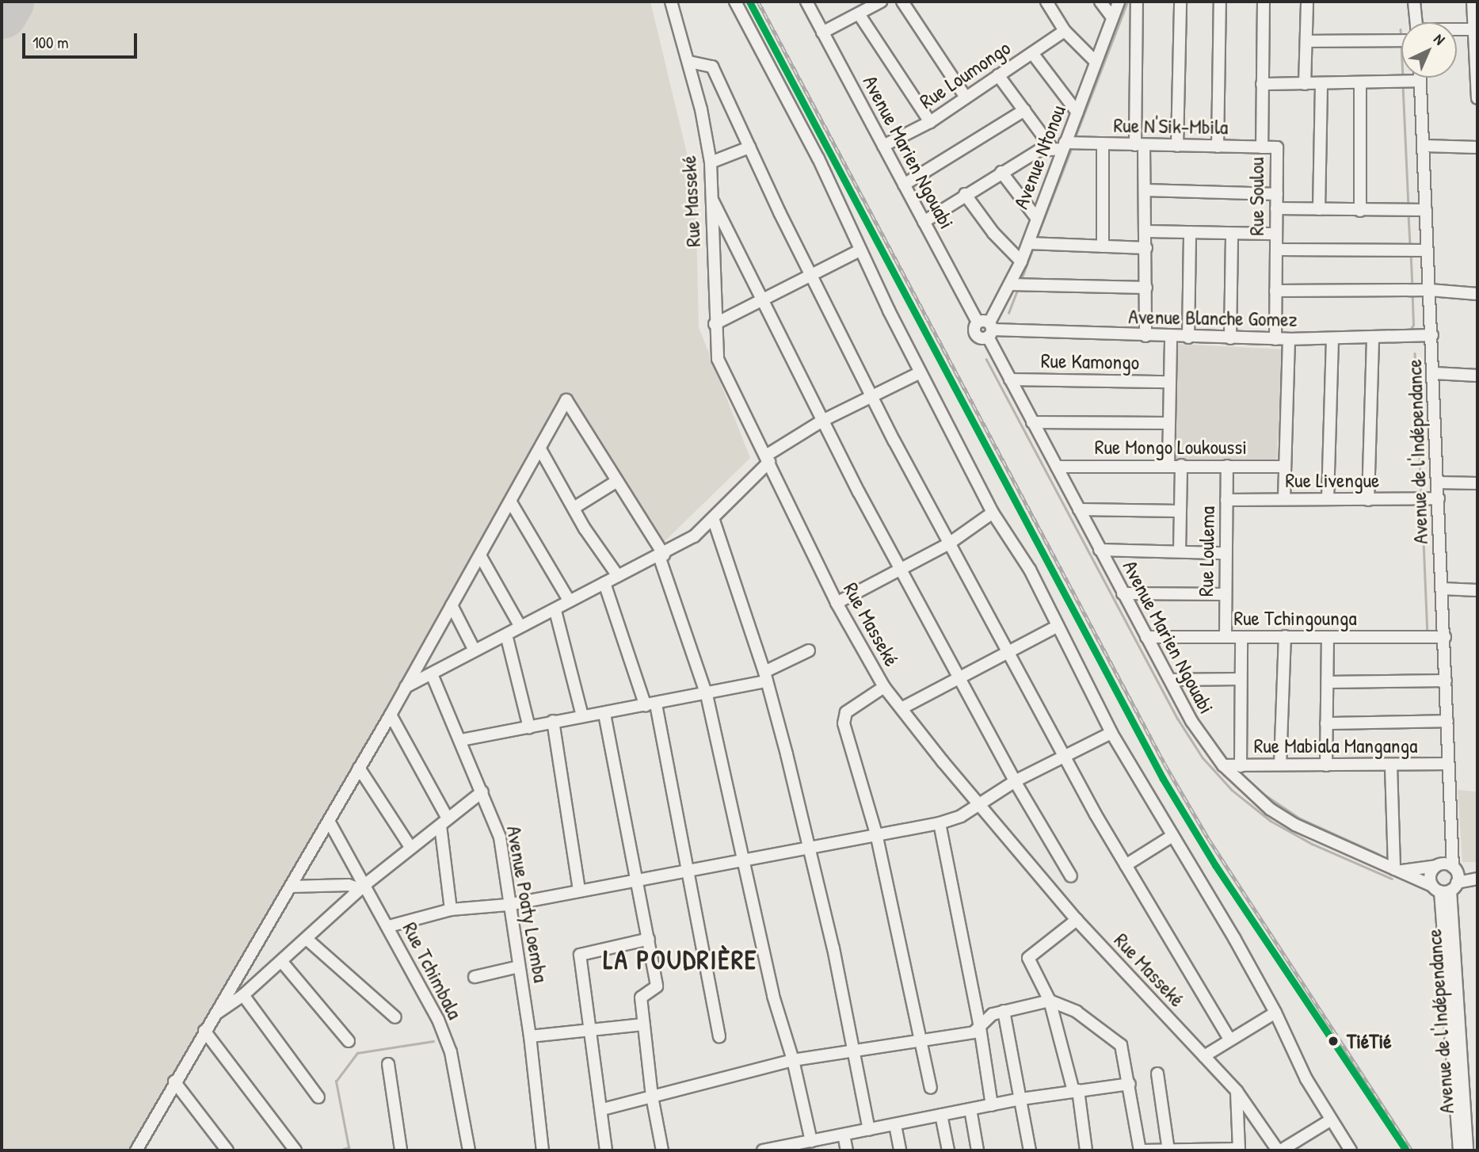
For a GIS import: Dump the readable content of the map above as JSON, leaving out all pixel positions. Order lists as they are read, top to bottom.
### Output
{
  "streets": {
    "street": [
      "Rue Loumongo",
      "Rue N'Sik-Mbila",
      "Avenue Marien Ngouabi",
      "Avenue Ntonou",
      "Rue Soulou",
      "Rue Masseké",
      "Avenue Blanche Gomez",
      "Rue Kamongo",
      "Rue Mongo Loukoussi",
      "Avenue de l'Indépendance",
      "Rue Livengue",
      "Rue Loulema",
      "Rue Tchingounga",
      "Rue Mabiala Manganga",
      "Avenue Poaty Loemba",
      "Rue Tchimbala"
    ]
  },
  "crossings": [
    ["Rue Loumongo", "Avenue Marien Ngouabi"],
    ["Rue N'Sik-Mbila", "Avenue Ntonou"],
    ["Rue N'Sik-Mbila", "Rue Soulou"],
    ["Avenue Marien Ngouabi", "Avenue Ntonou"],
    ["Avenue Marien Ngouabi", "Avenue Blanche Gomez"],
    ["Avenue Marien Ngouabi", "Rue Kamongo"],
    ["Avenue Marien Ngouabi", "Rue Mongo Loukoussi"],
    ["Avenue Marien Ngouabi", "Avenue de l'Indépendance"],
    ["Avenue Marien Ngouabi", "Rue Tchingounga"],
    ["Avenue Marien Ngouabi", "Rue Mabiala Manganga"],
    ["Avenue Ntonou", "Avenue Blanche Gomez"],
    ["Rue Soulou", "Avenue Blanche Gomez"],
    ["Avenue Blanche Gomez", "Avenue de l'Indépendance"],
    ["Rue Mongo Loukoussi", "Rue Loulema"],
    ["Avenue de l'Indépendance", "Rue Livengue"],
    ["Avenue de l'Indépendance", "Rue Tchingounga"],
    ["Avenue de l'Indépendance", "Rue Mabiala Manganga"],
    ["Rue Livengue", "Rue Loulema"],
    ["Rue Loulema", "Rue Tchingounga"]
  ],
  "districts": ["LA POUDRIÈRE"],
  "places": ["TiéTié"],
  "scale_bar": "100 m",
  "north": "top right"
}
